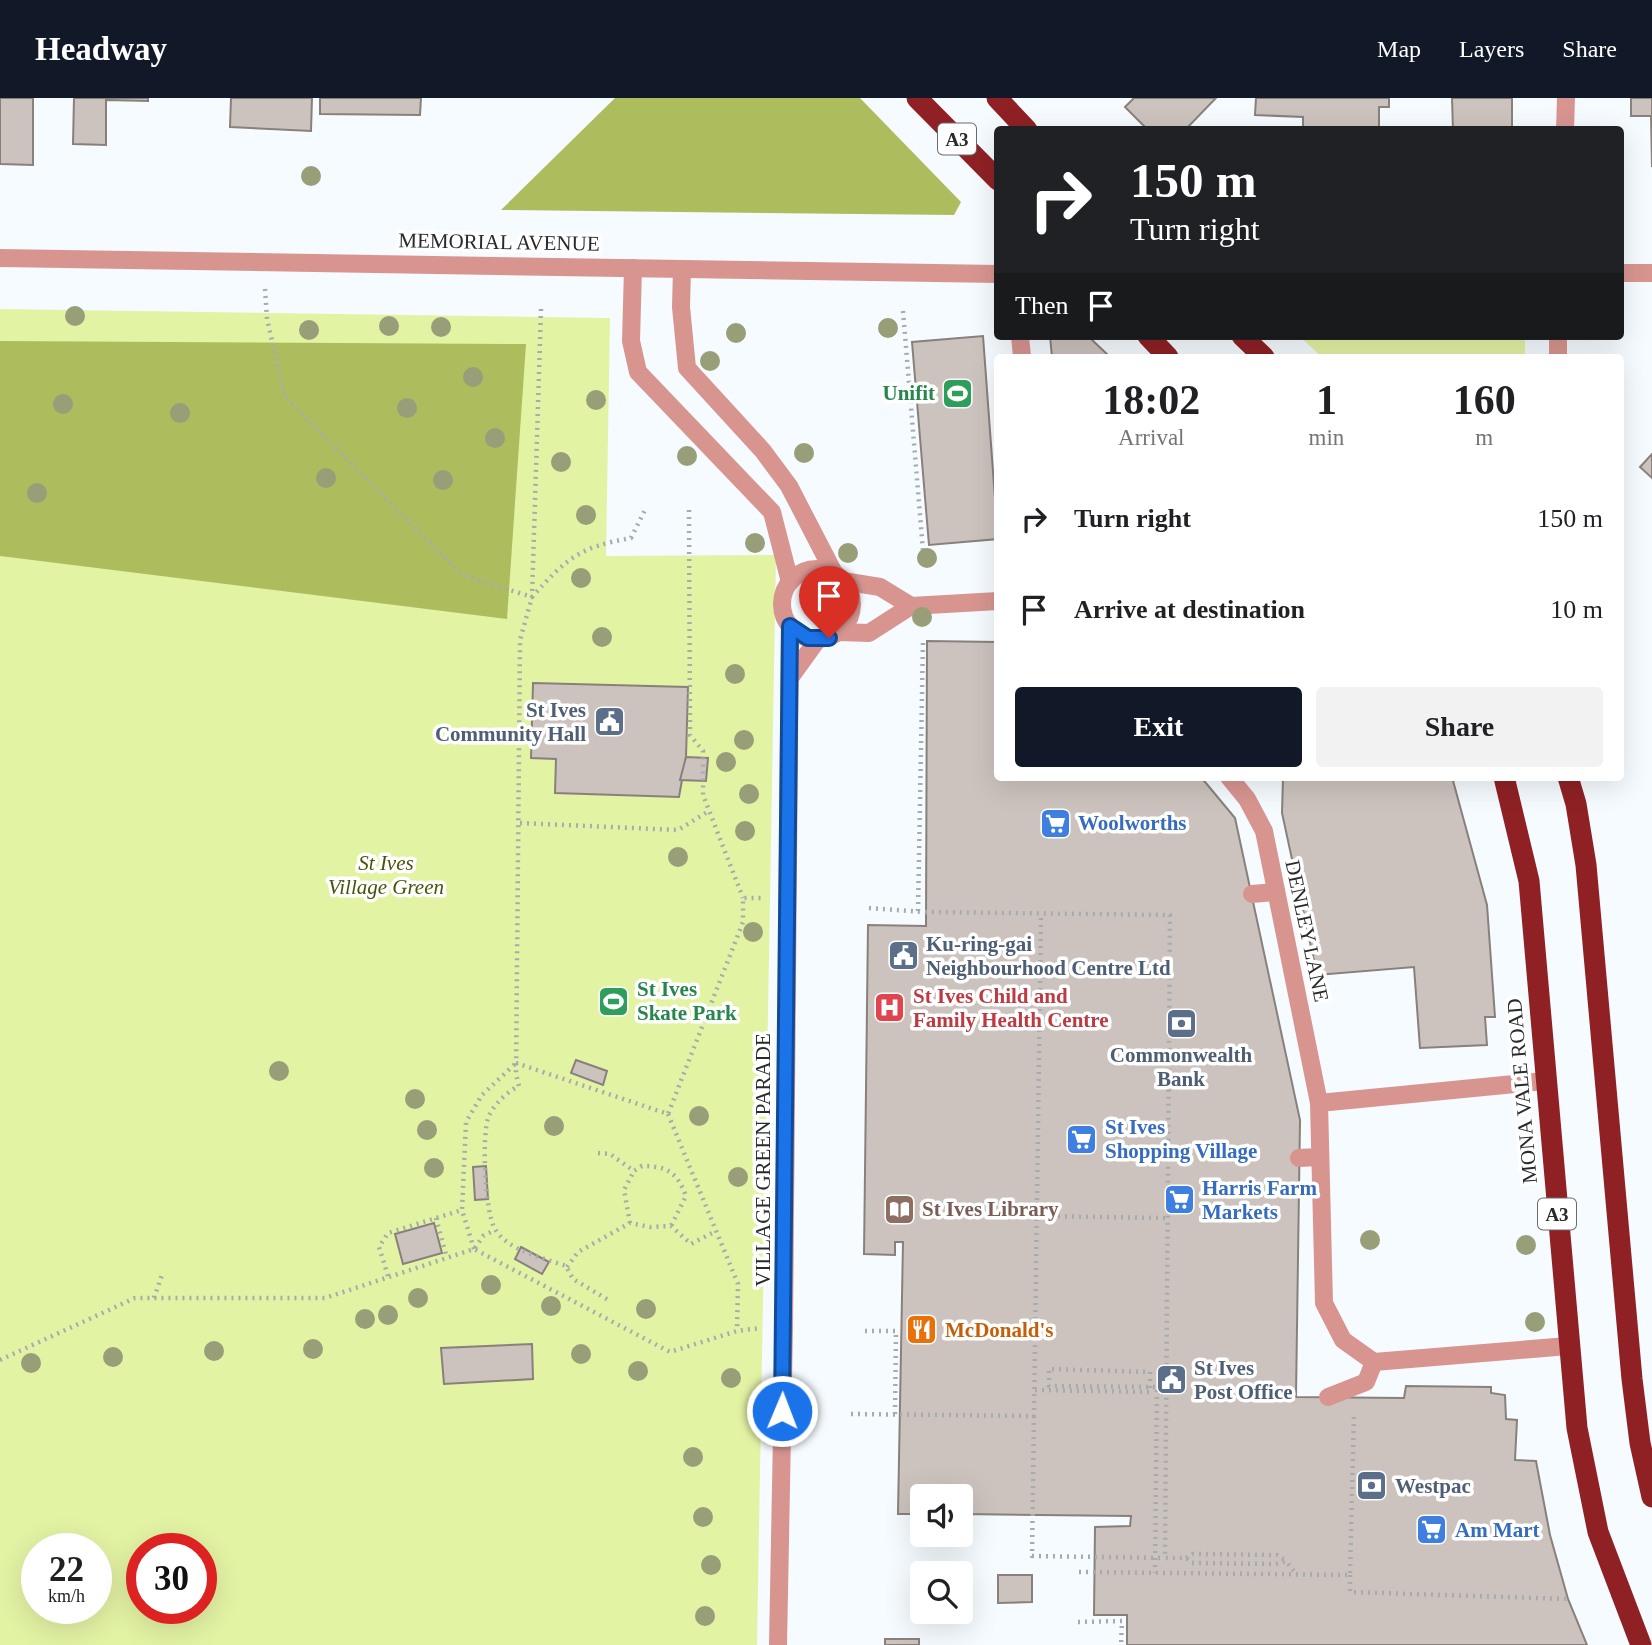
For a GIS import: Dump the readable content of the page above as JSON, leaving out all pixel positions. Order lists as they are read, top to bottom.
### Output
{
  "streets": {
    "highway": ["A3", "MONA VALE ROAD"],
    "street": ["MEMORIAL AVENUE", "DENLEY LANE", "VILLAGE GREEN PARADE"]
  },
  "parks": ["St Ives Village Green"],
  "places": {
    "sports": ["Unifit", "St Ives Skate Park"],
    "public building": ["St Ives Community Hall", "Ku-ring-gai Neighbourhood Centre Ltd", "St Ives Post Office"],
    "supermarket": [
      "Woolworths",
      "St Ives Shopping Village",
      "Harris Farm Markets",
      "Am Mart"
    ],
    "hospital": ["St Ives Child and Family Health Centre"],
    "bank": ["Commonwealth Bank", "Westpac"],
    "library": ["St Ives Library"],
    "restaurant": ["McDonald's"]
  },
  "page": {
    "header": "Headway",
    "nav": ["Map", "Layers", "Share"],
    "turn": ["150 m", "Turn right"],
    "then": "Then",
    "eta": [
      "18:02",
      "Arrival",
      "1",
      "min",
      "160",
      "m"
    ],
    "list": [
      {
        "name": "Turn right",
        "value": "150 m"
      },
      {
        "name": "Arrive at destination",
        "value": "10 m"
      }
    ],
    "buttons": ["Exit", "Share"],
    "speed": "22 km/h",
    "limit": "30"
  }
}
